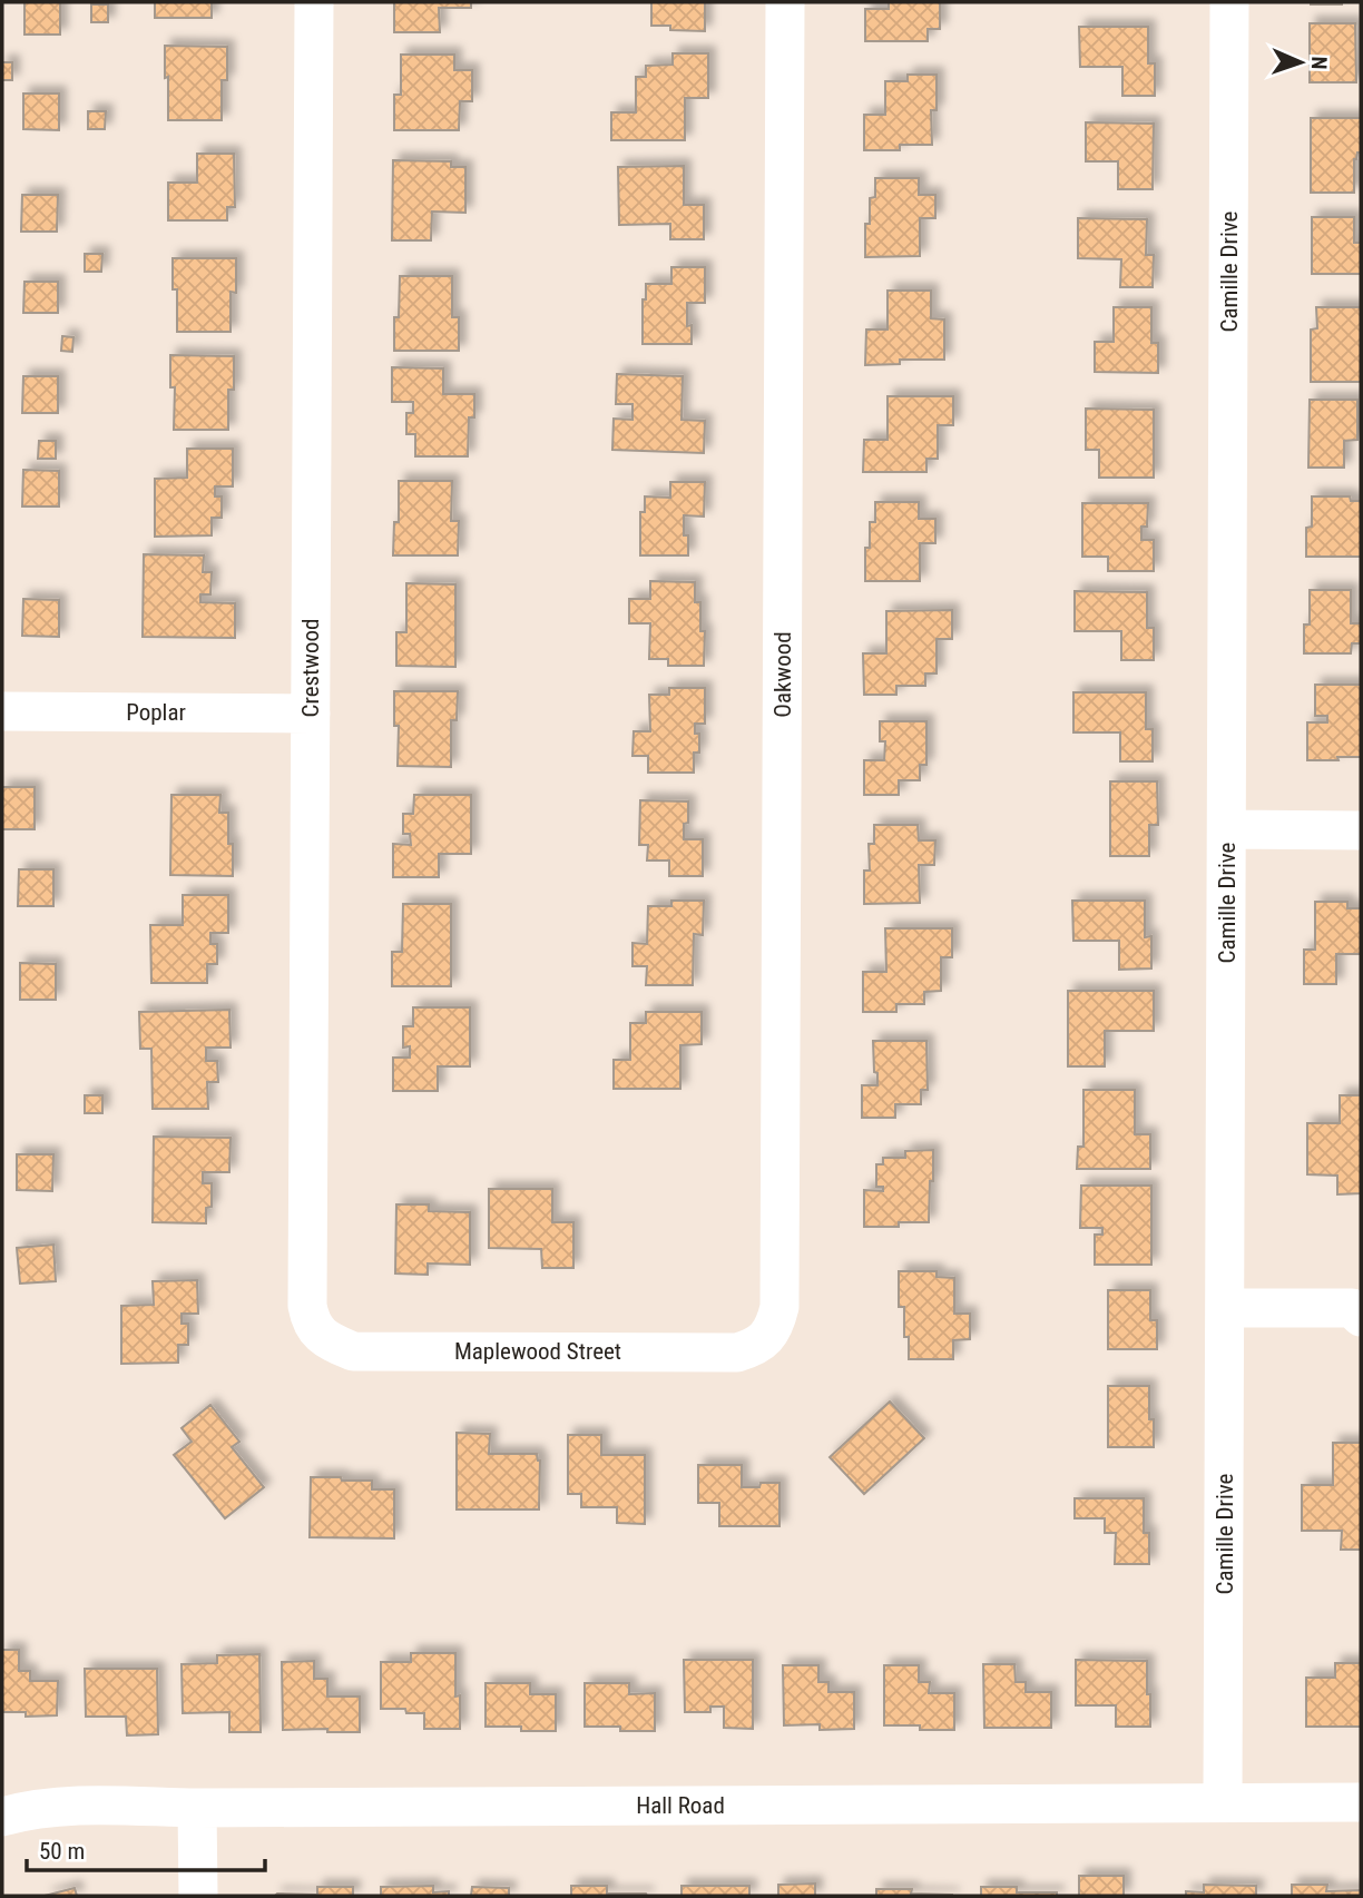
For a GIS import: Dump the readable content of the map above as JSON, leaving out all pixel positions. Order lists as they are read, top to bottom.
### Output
{
  "streets": {
    "street": [
      "Camille Drive",
      "Crestwood",
      "Oakwood",
      "Poplar",
      "Maplewood Street",
      "Hall Road"
    ]
  },
  "crossings": [
    ["Camille Drive", "Hall Road"],
    ["Crestwood", "Poplar"],
    ["Crestwood", "Maplewood Street"],
    ["Oakwood", "Maplewood Street"]
  ],
  "scale_bar": "50 m",
  "north": "right"
}
